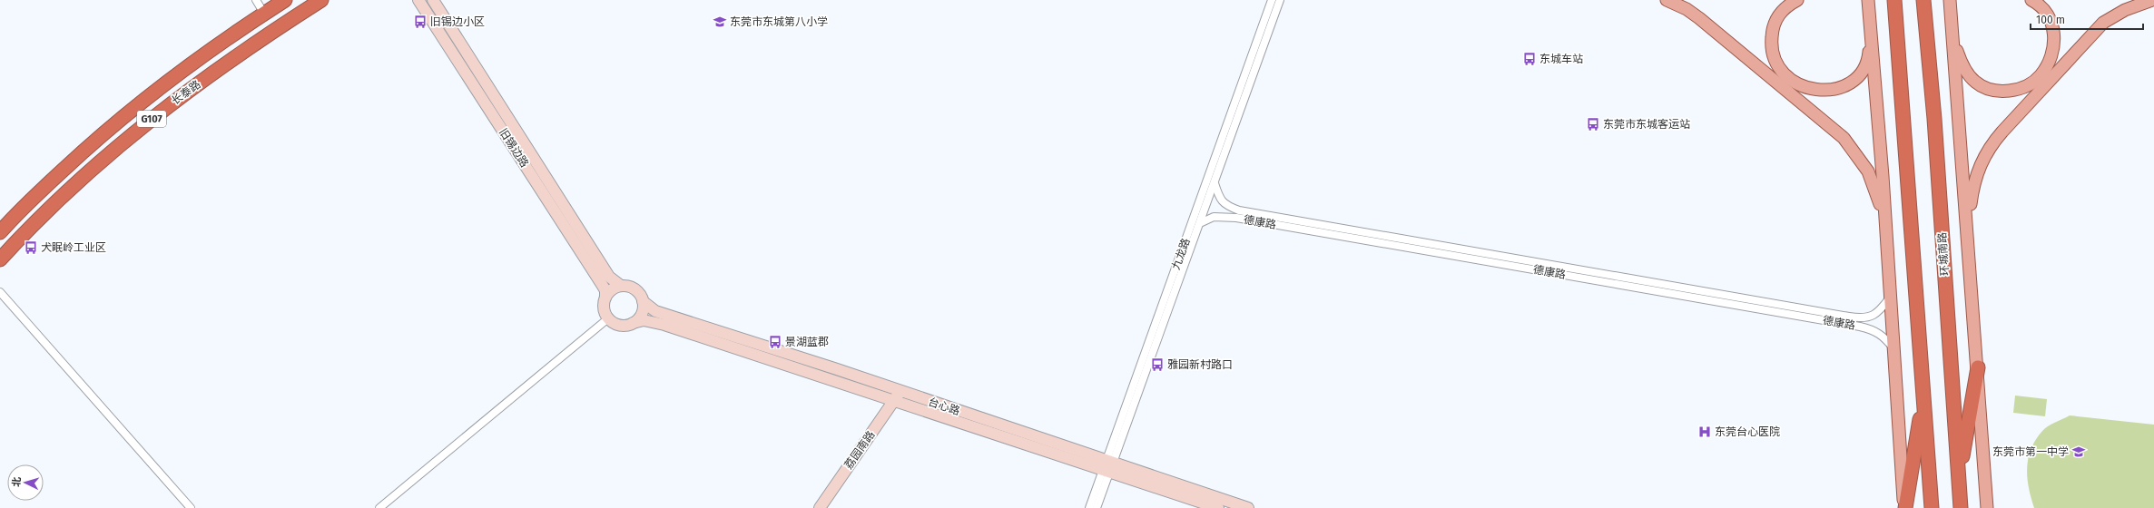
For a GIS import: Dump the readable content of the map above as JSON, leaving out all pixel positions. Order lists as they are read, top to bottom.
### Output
{
  "streets": {
    "highway": ["长泰路", "G107", "环城南路"],
    "main road": ["旧锡边路", "台心路", "荔园南路"],
    "street": ["德康路", "九龙路"]
  },
  "crossings": [
    ["旧锡边路", "台心路"],
    ["德康路", "九龙路"],
    ["九龙路", "台心路"],
    ["台心路", "荔园南路"]
  ],
  "places": {
    "bus stop": [
      "旧锡边小区",
      "东城车站",
      "东莞市东城客运站",
      "犬眠岭工业区",
      "景湖蓝郡",
      "雅园新村路口"
    ],
    "school or university": ["东莞市东城第八小学", "东莞市第一中学"],
    "hospital": ["东莞台心医院"]
  },
  "scale_bar": "100 m",
  "north": "left"
}
